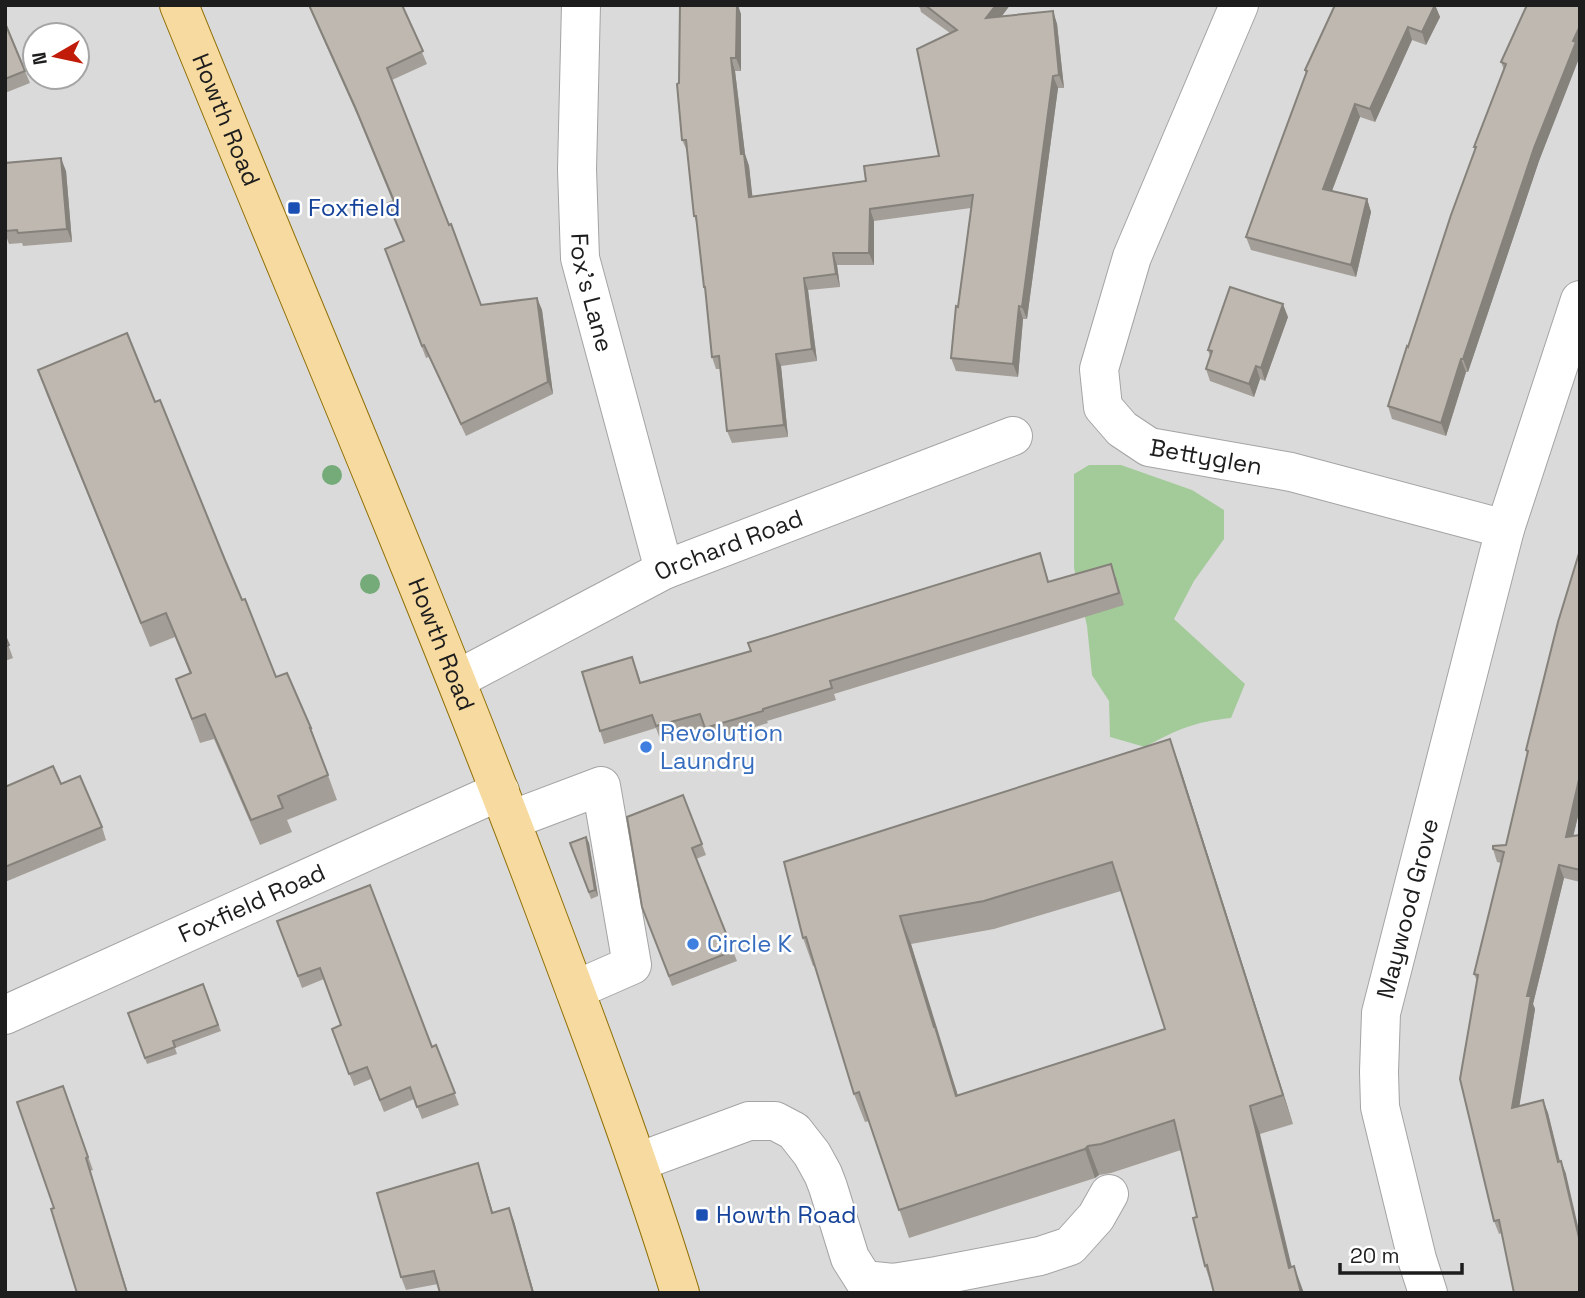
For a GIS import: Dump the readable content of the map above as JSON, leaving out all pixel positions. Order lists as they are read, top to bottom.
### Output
{
  "streets": {
    "main road": ["Howth Road"],
    "street": [
      "Fox's Lane",
      "Bettyglen",
      "Orchard Road",
      "Foxfield Road",
      "Maywood Grove"
    ]
  },
  "crossings": [
    ["Howth Road", "Orchard Road"],
    ["Howth Road", "Foxfield Road"],
    ["Fox's Lane", "Orchard Road"],
    ["Bettyglen", "Maywood Grove"]
  ],
  "places": {
    "transit": ["Foxfield", "Howth Road"],
    "other": ["Revolution Laundry", "Circle K"]
  },
  "scale_bar": "20 m",
  "north": "left"
}
